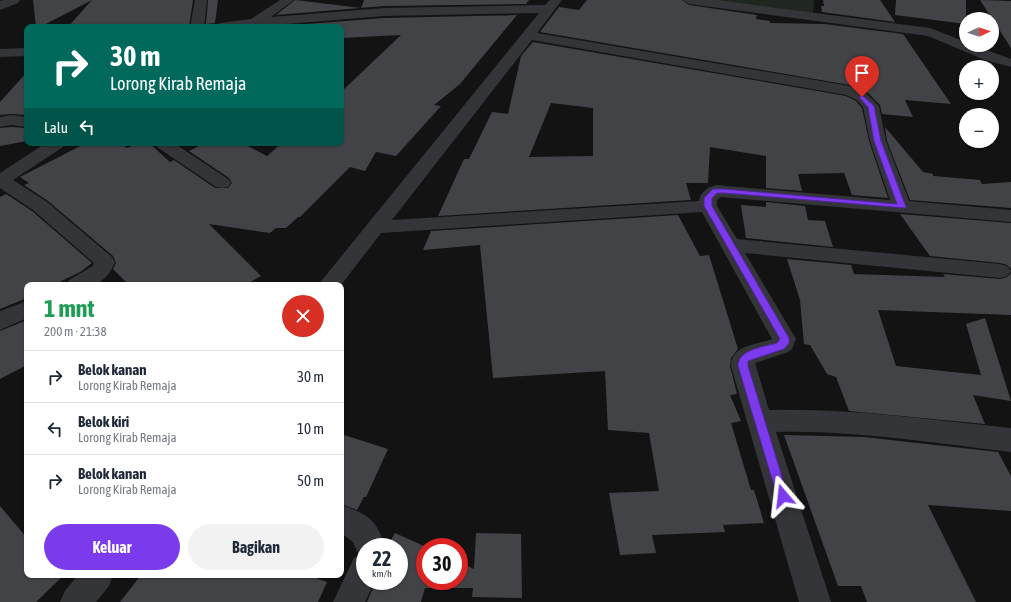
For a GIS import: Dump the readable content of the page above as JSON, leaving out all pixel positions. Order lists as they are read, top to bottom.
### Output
{
  "north": "right",
  "page": {
    "map_buttons": ["+", "−"],
    "turn": ["30 m", "Lorong Kirab Remaja"],
    "then": "Lalu",
    "heading": ["1 mnt", "200 m · 21:38"],
    "list": [
      {
        "name": "Belok kanan",
        "note": "Lorong Kirab Remaja",
        "value": "30 m"
      },
      {
        "name": "Belok kiri",
        "note": "Lorong Kirab Remaja",
        "value": "10 m"
      },
      {
        "name": "Belok kanan",
        "note": "Lorong Kirab Remaja",
        "value": "50 m"
      }
    ],
    "buttons": ["Keluar", "Bagikan"],
    "speed": "22 km/h",
    "limit": "30"
  }
}
